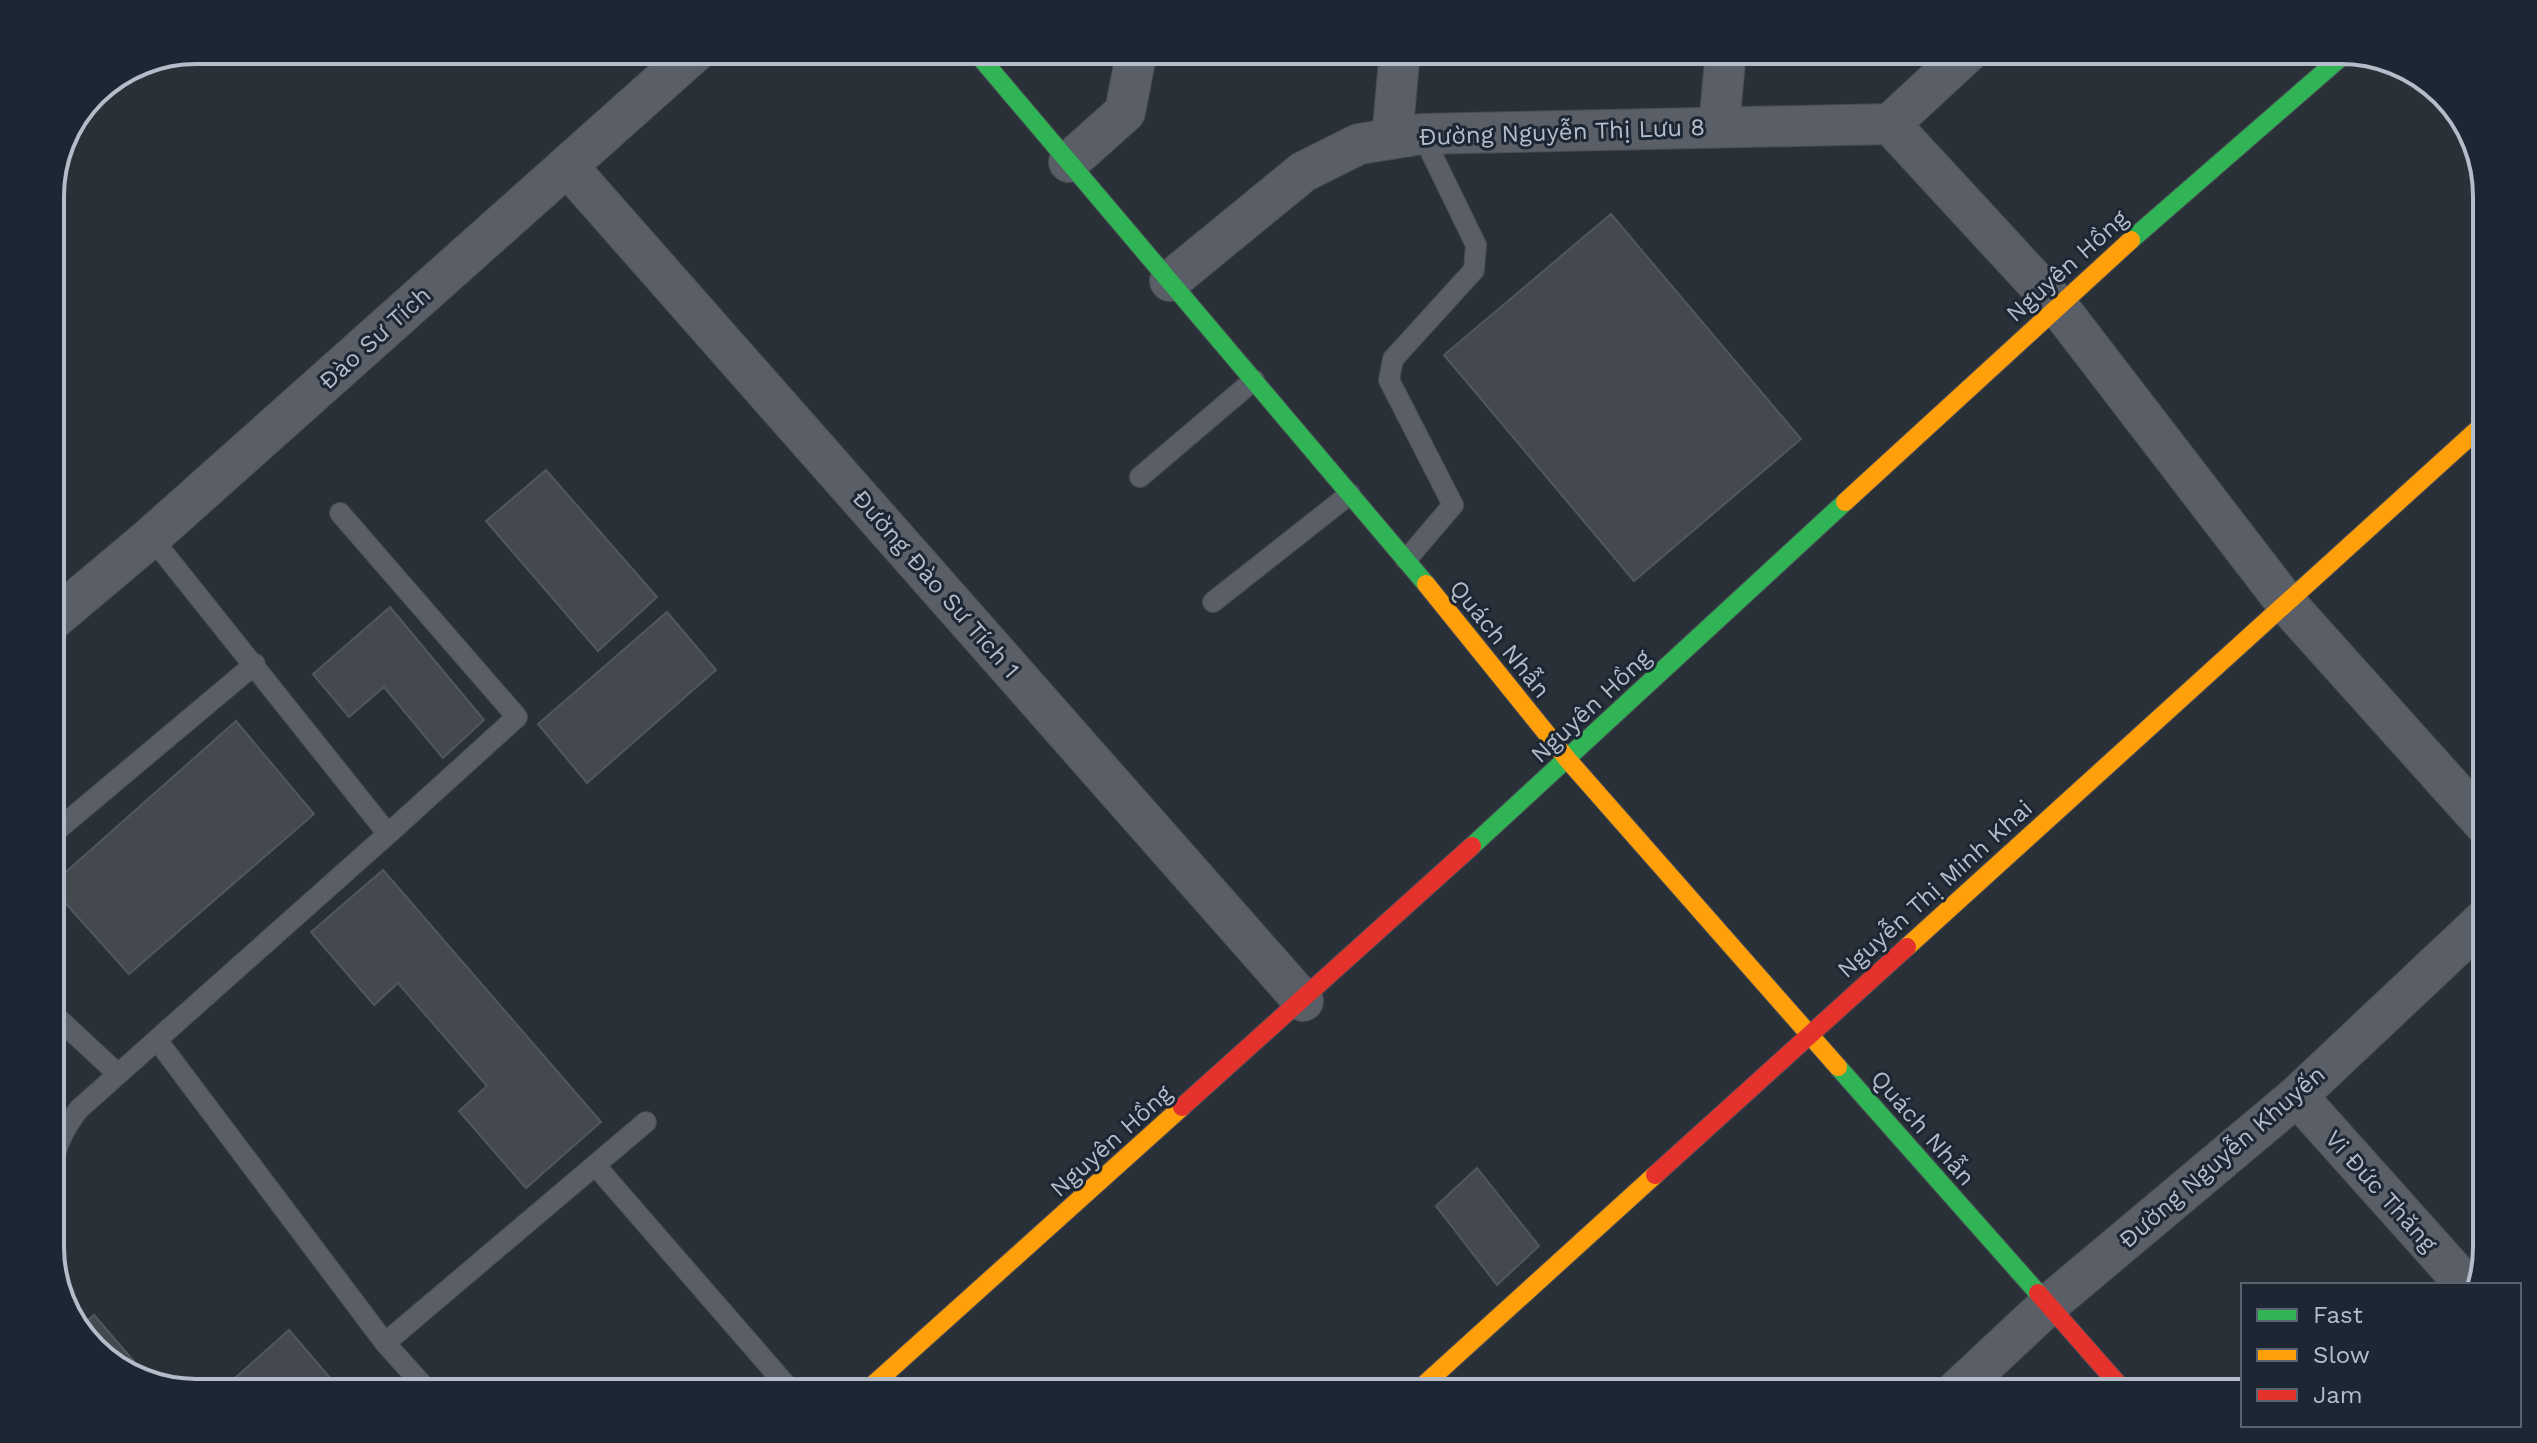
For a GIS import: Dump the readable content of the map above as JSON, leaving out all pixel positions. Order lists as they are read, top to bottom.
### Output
{
  "streets": {
    "street": [
      "Đường Nguyễn Thị Lưu 8",
      "Nguyên Hồng",
      "Đào Sư Tích",
      "Đường Đào Sư Tích 1",
      "Quách Nhẫn",
      "Nguyễn Thị Minh Khai",
      "Đường Nguyễn Khuyến",
      "Vi Đức Thăng"
    ]
  },
  "crossings": [
    ["Đường Nguyễn Thị Lưu 8", "Quách Nhẫn"],
    ["Nguyên Hồng", "Đường Đào Sư Tích 1"],
    ["Nguyên Hồng", "Quách Nhẫn"],
    ["Đào Sư Tích", "Đường Đào Sư Tích 1"],
    ["Quách Nhẫn", "Nguyễn Thị Minh Khai"],
    ["Quách Nhẫn", "Đường Nguyễn Khuyến"],
    ["Đường Nguyễn Khuyến", "Vi Đức Thăng"]
  ],
  "legend": ["Fast", "Slow", "Jam"]
}
